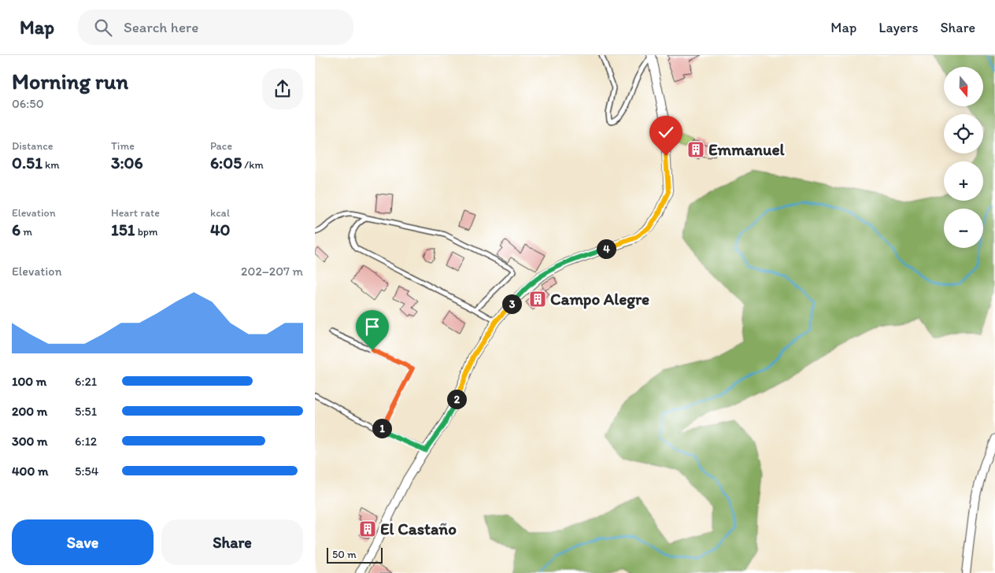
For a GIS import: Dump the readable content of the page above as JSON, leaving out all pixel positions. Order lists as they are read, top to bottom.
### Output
{
  "places": {
    "building": ["Emmanuel", "Campo Alegre", "El Castaño"]
  },
  "scale_bar": "50 m",
  "north": "bottom",
  "page": {
    "header": "Map",
    "search": "Search here",
    "nav": ["Map", "Layers", "Share"],
    "heading": ["Morning run", "06:50"],
    "map_buttons": ["+", "−"],
    "stats": [
      ["Distance", "0.51 km"],
      ["Time", "3:06"],
      ["Pace", "6:05 /km"],
      ["Elevation", "6 m"],
      ["Heart rate", "151 bpm"],
      ["kcal", "40"]
    ],
    "pins": [
      "4",
      "3",
      "2",
      "1"
    ],
    "chart": ["Elevation", "202–207 m"],
    "list": [
      {
        "name": "100 m",
        "note": "6:21"
      },
      {
        "name": "200 m",
        "note": "5:51"
      },
      {
        "name": "300 m",
        "note": "6:12"
      },
      {
        "name": "400 m",
        "note": "5:54"
      }
    ],
    "buttons": ["Save", "Share"],
    "scale": "50 m"
  }
}
